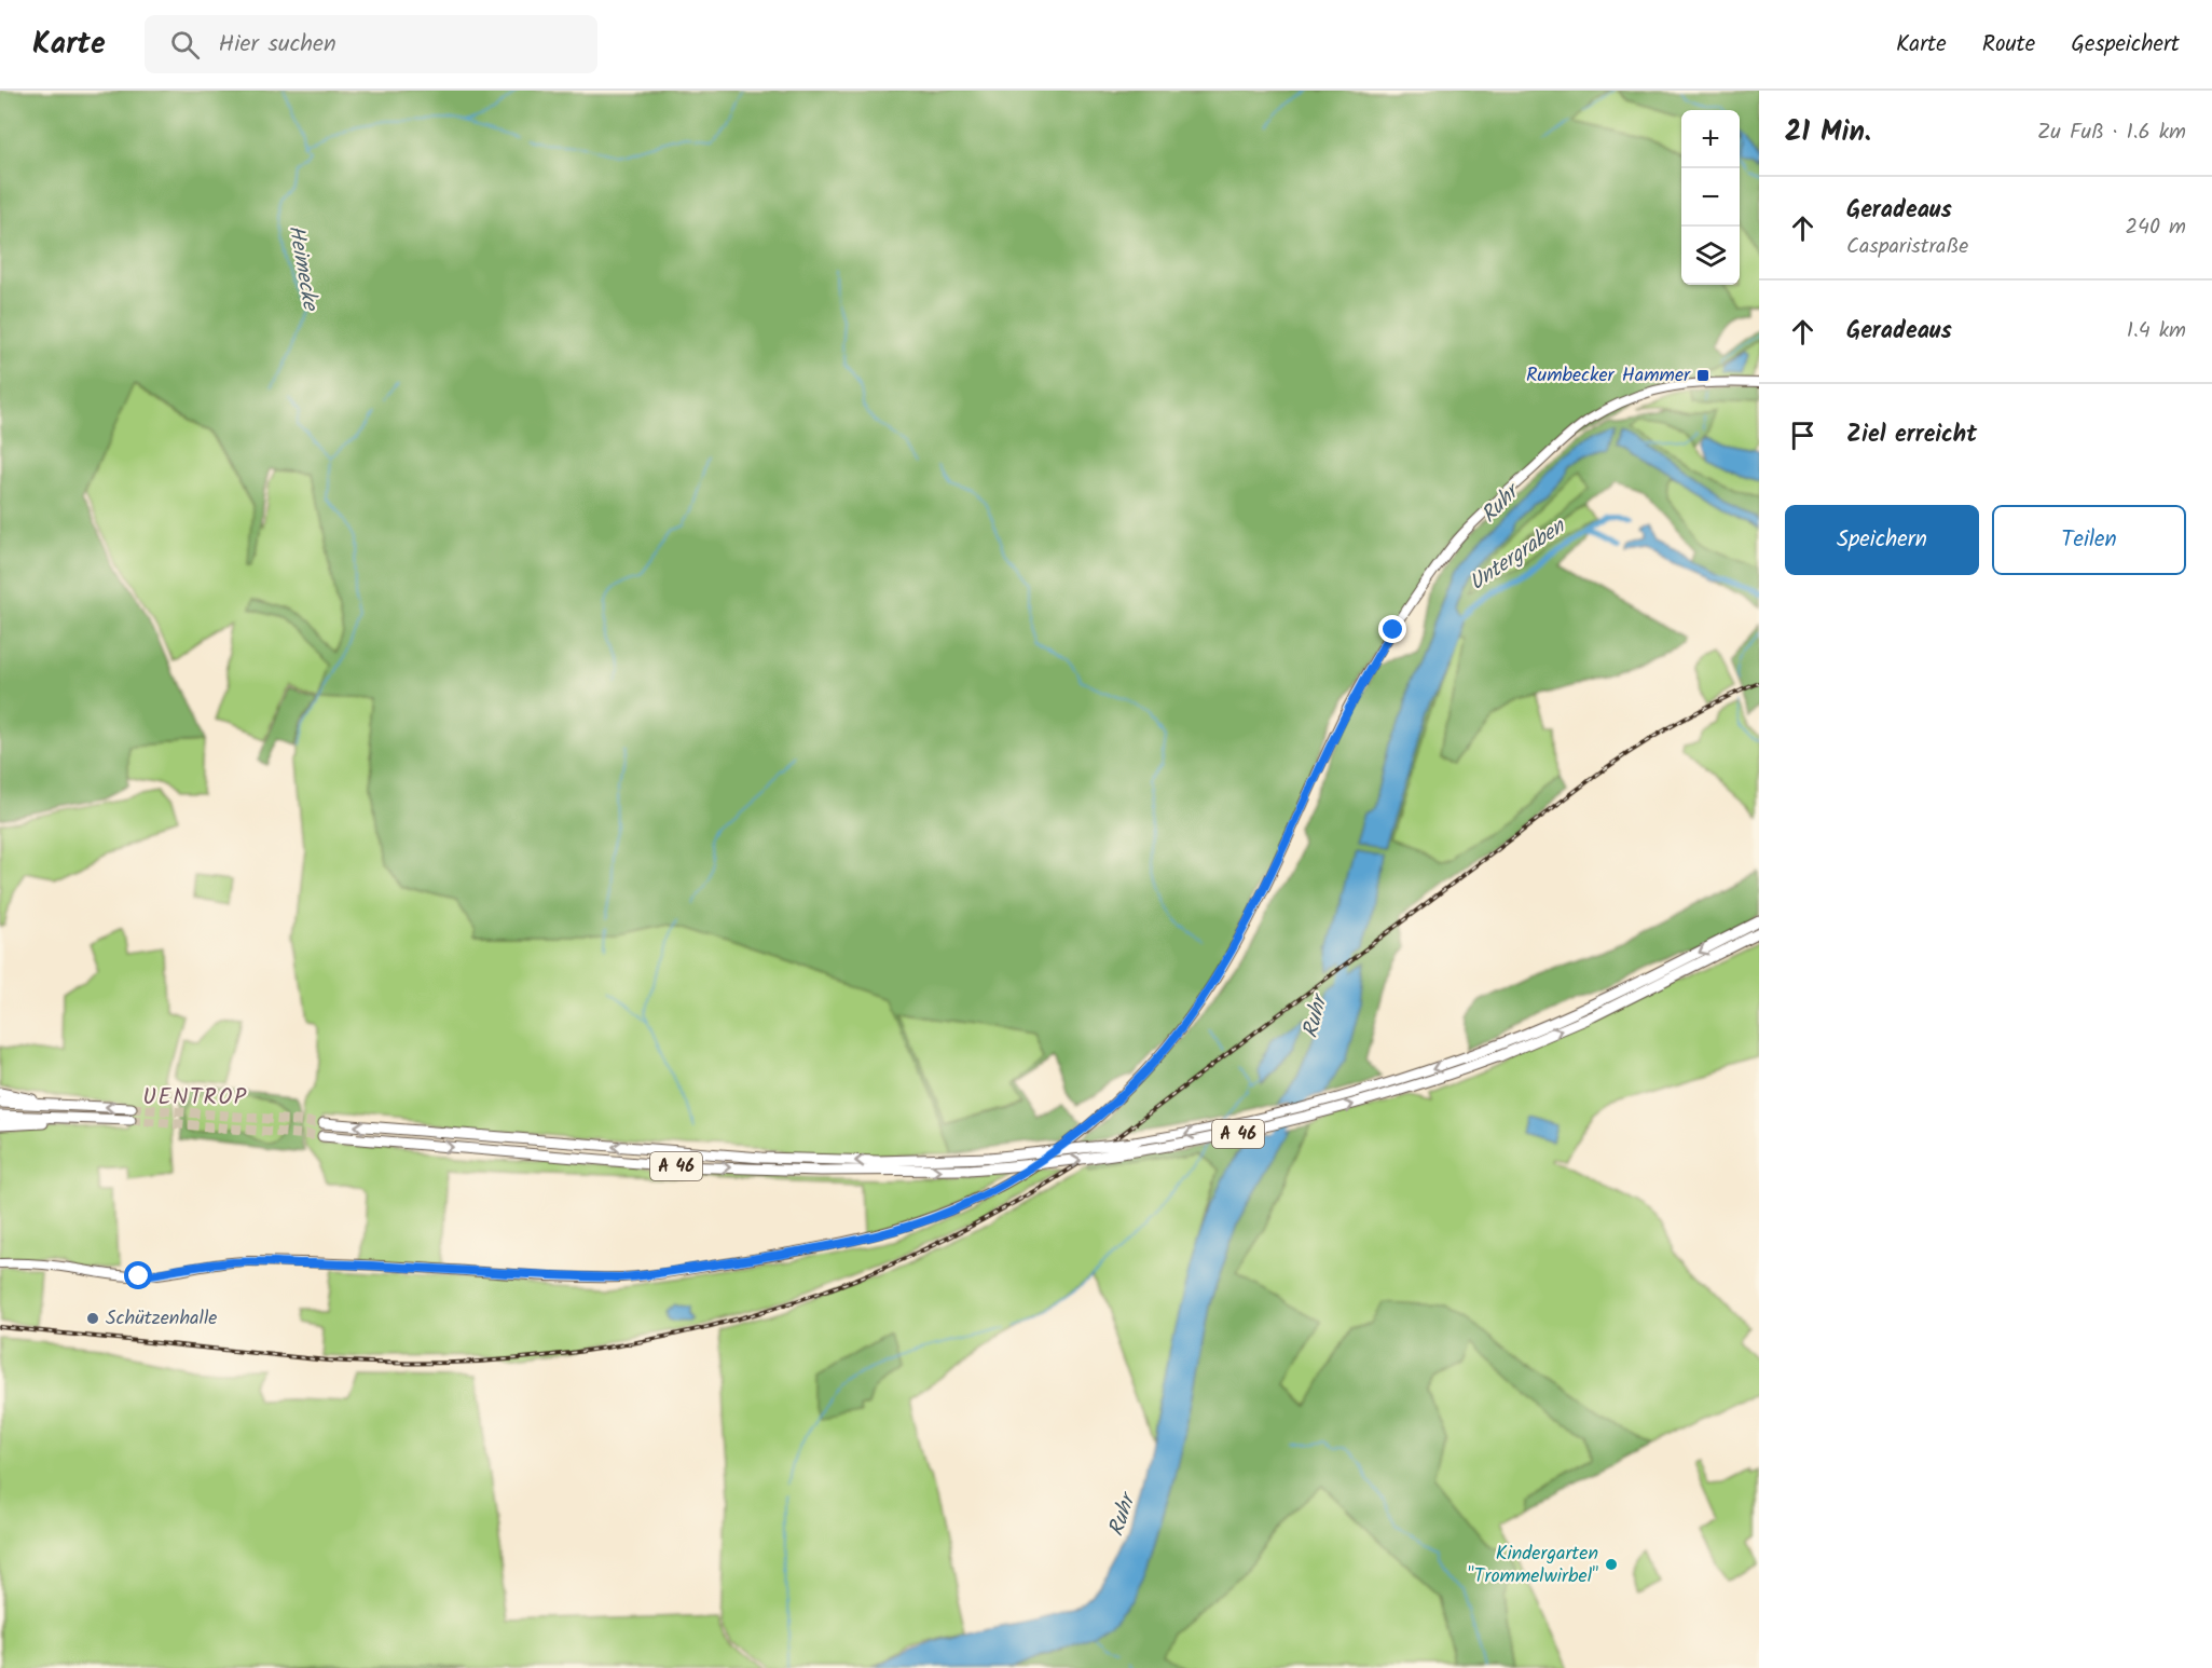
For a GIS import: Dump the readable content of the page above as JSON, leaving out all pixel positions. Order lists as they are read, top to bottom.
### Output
{
  "streets": {
    "highway": ["A 46"]
  },
  "districts": ["UENTROP"],
  "water": ["Heimecke", "Ruhr", "Untergraben"],
  "places": {
    "transit": ["Rumbecker Hammer"],
    "other": ["Schützenhalle", "Kindergarten \"Trommelwirbel\""]
  },
  "page": {
    "header": "Karte",
    "search": "Hier suchen",
    "nav": ["Karte", "Route", "Gespeichert"],
    "heading": ["21 Min.", "Zu Fuß · 1.6 km"],
    "map_buttons": ["+", "−"],
    "list": [
      ["Geradeaus", "Casparistraße", "240 m"],
      ["Geradeaus", "1.4 km"],
      "Ziel erreicht"
    ],
    "buttons": ["Speichern", "Teilen"]
  }
}
